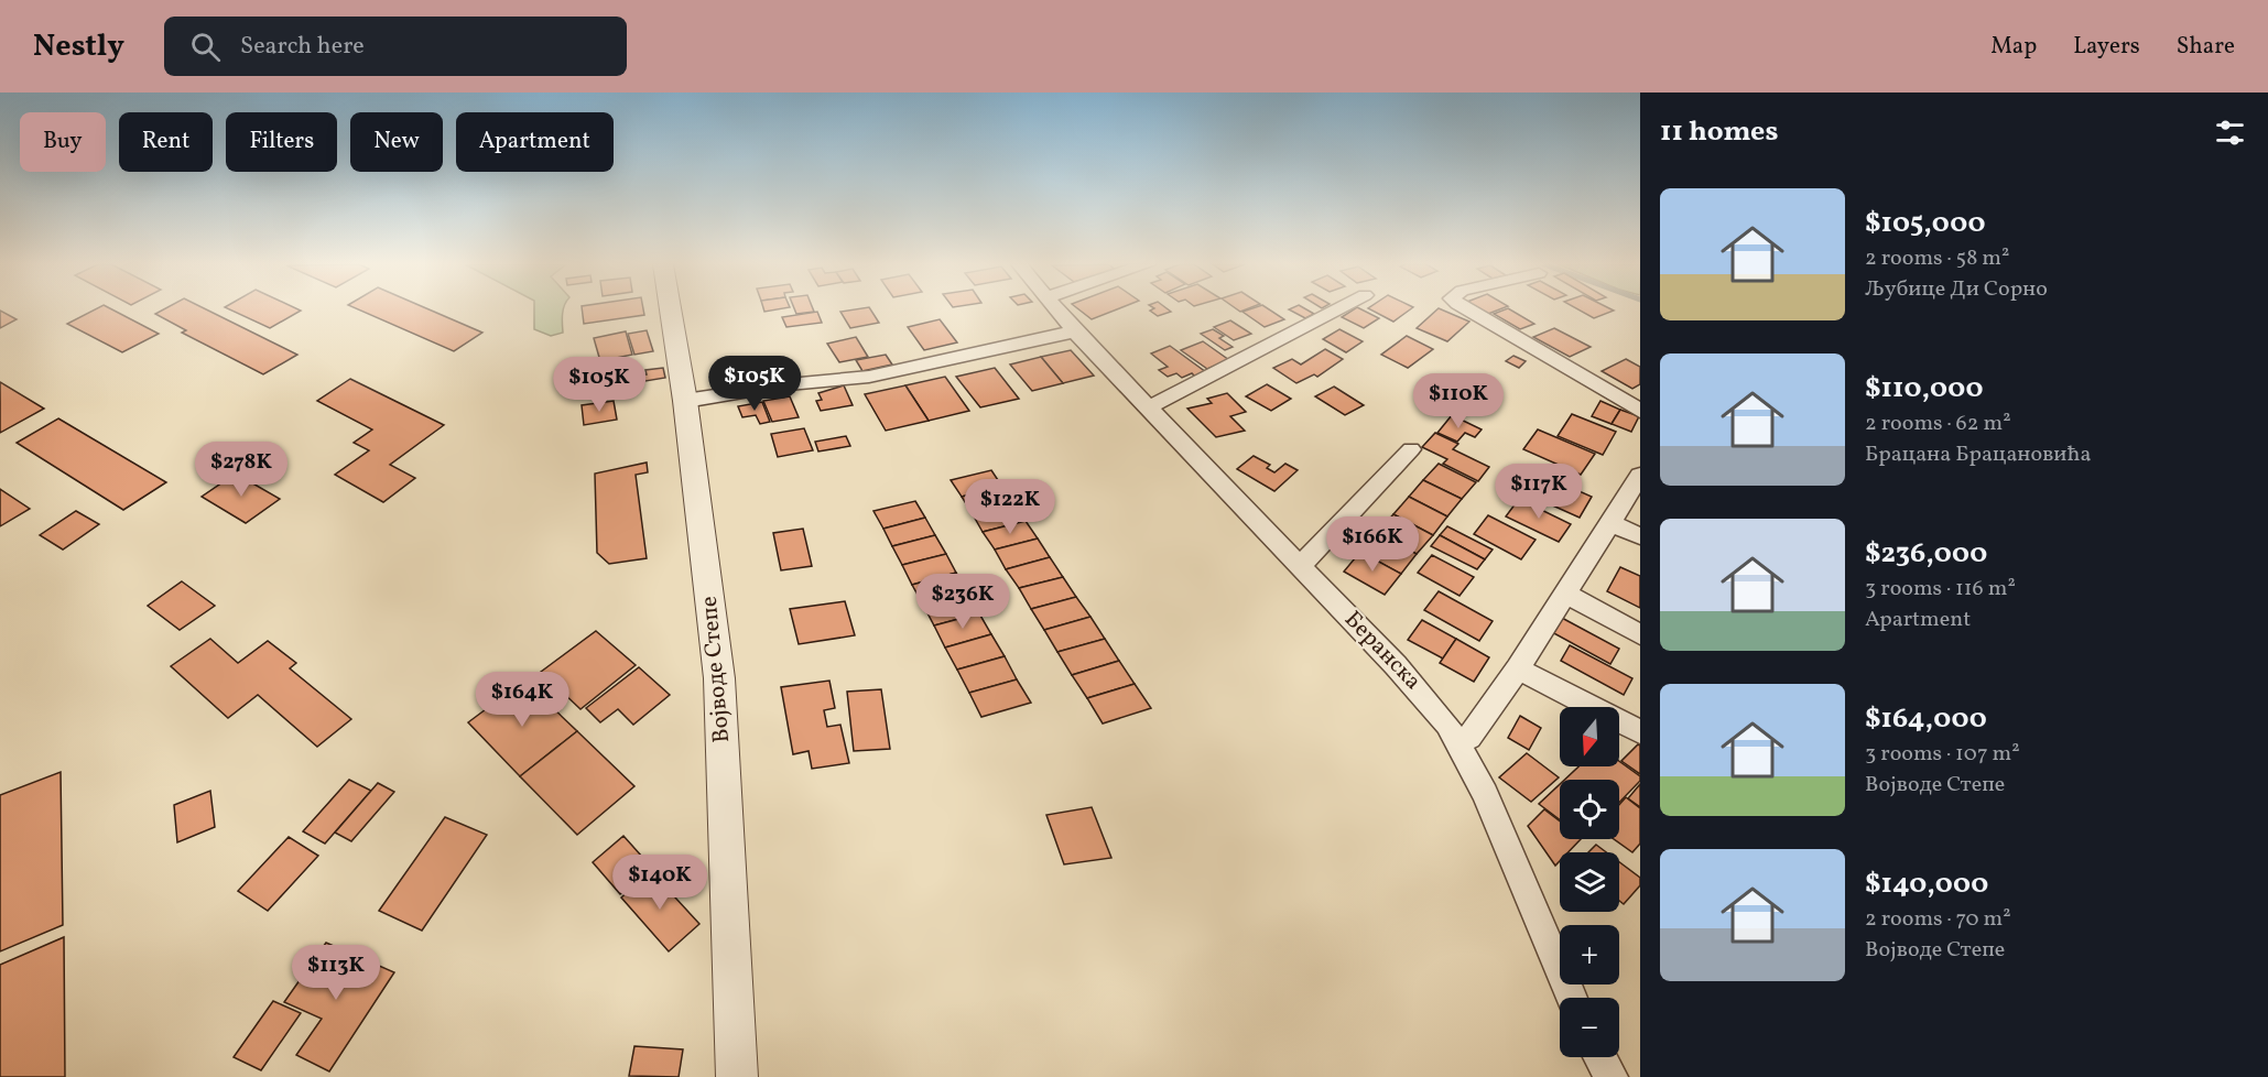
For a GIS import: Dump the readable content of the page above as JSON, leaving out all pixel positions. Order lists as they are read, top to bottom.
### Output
{
  "streets": {
    "street": ["Беранска", "Војводе Степе"]
  },
  "north": "bottom",
  "page": {
    "header": "Nestly",
    "search": "Search here",
    "nav": ["Map", "Layers", "Share"],
    "heading": "11 homes",
    "chip": [
      "Buy",
      "Rent",
      "Filters",
      "New",
      "Apartment"
    ],
    "list": [
      {
        "name": "$105,000",
        "note": "2 rooms · 58 m² · Љубице Ди Сорно"
      },
      {
        "name": "$110,000",
        "note": "2 rooms · 62 m² · Брацана Брацановића"
      },
      {
        "name": "$236,000",
        "note": "3 rooms · 116 m² · Apartment"
      },
      {
        "name": "$164,000",
        "note": "3 rooms · 107 m² · Војводе Степе"
      },
      {
        "name": "$140,000",
        "note": "2 rooms · 70 m² · Војводе Степе"
      }
    ],
    "price": [
      "$105K",
      "$105K",
      "$110K",
      "$278K",
      "$117K",
      "$122K",
      "$166K",
      "$236K",
      "$164K",
      "$140K",
      "$113K"
    ],
    "map_buttons": ["+", "−"]
  }
}
